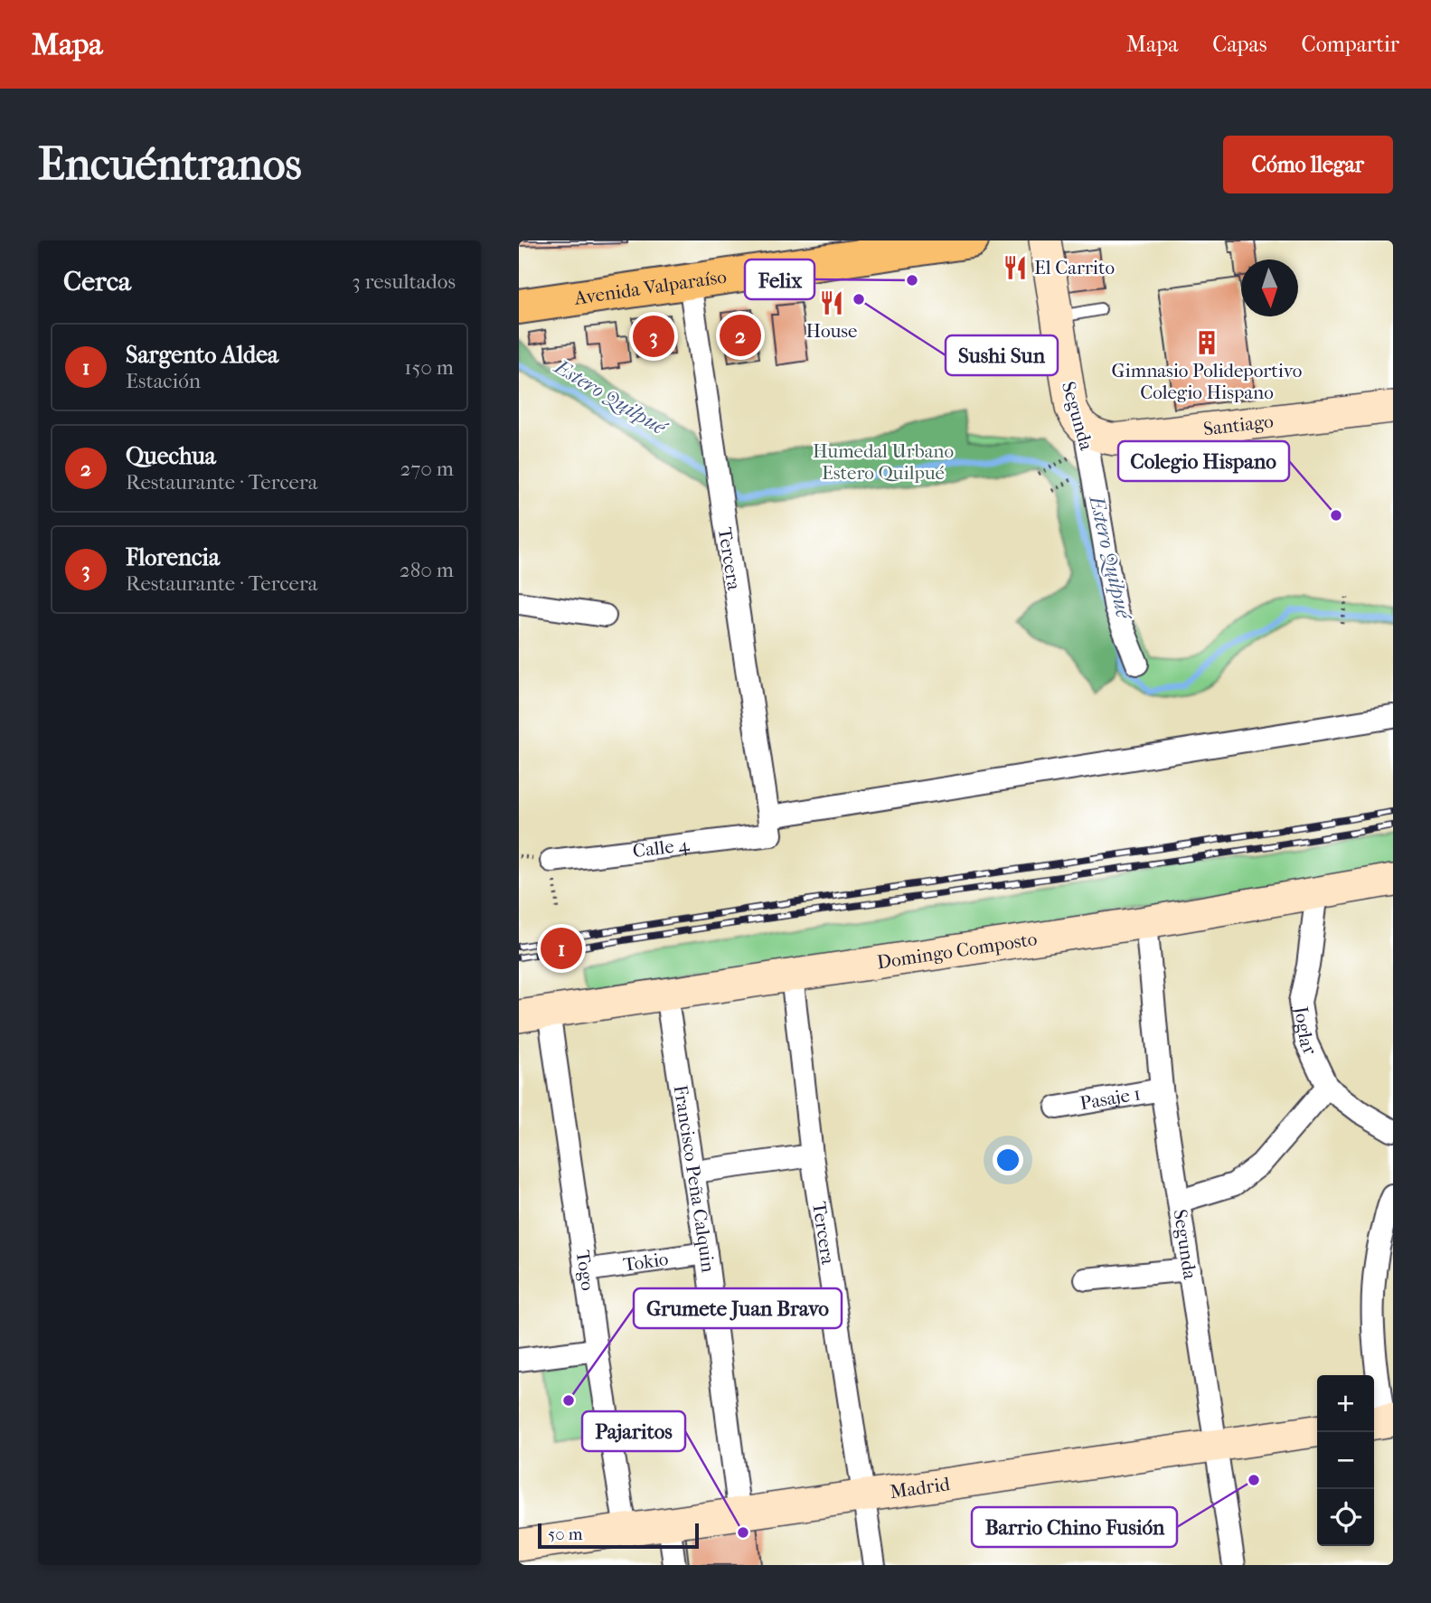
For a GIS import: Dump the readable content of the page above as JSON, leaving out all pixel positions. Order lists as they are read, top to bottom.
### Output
{
  "streets": {
    "main road": ["Avenida Valparaíso"],
    "street": [
      "Segunda",
      "Santiago",
      "Tercera",
      "Calle 4",
      "Domingo Composto",
      "Joglar",
      "Pasaje 1",
      "Francisco Peña Calquin",
      "Tokio",
      "Togo",
      "Madrid"
    ]
  },
  "crossings": [
    ["Avenida Valparaíso", "Tercera"],
    ["Segunda", "Santiago"],
    ["Segunda", "Domingo Composto"],
    ["Segunda", "Pasaje 1"],
    ["Segunda", "Madrid"],
    ["Tercera", "Calle 4"],
    ["Tercera", "Domingo Composto"],
    ["Tercera", "Madrid"],
    ["Domingo Composto", "Joglar"],
    ["Domingo Composto", "Francisco Peña Calquin"],
    ["Domingo Composto", "Togo"],
    ["Francisco Peña Calquin", "Tokio"],
    ["Francisco Peña Calquin", "Madrid"],
    ["Tokio", "Togo"],
    ["Togo", "Madrid"]
  ],
  "water": ["Estero Quilpué"],
  "parks": ["Humedal Urbano Estero Quilpué"],
  "places": {
    "restaurant": ["El Carrito", "House"],
    "other": [
      "Felix",
      "Sushi Sun",
      "Colegio Hispano",
      "Grumete Juan Bravo",
      "Barrio Chino Fusión",
      "Pajaritos"
    ],
    "building": ["Gimnasio Polideportivo Colegio Hispano"]
  },
  "scale_bar": "50 m",
  "north": "bottom",
  "page": {
    "header": "Mapa",
    "nav": ["Mapa", "Capas", "Compartir"],
    "buttons": "Cómo llegar",
    "title": "Encuéntranos",
    "heading": ["Cerca", "3 resultados"],
    "pins": ["2", "3", "1"],
    "list": [
      {
        "mark": "1",
        "name": "Sargento Aldea",
        "note": "Estación",
        "value": "150 m"
      },
      {
        "mark": "2",
        "name": "Quechua",
        "note": "Restaurante · Tercera",
        "value": "270 m"
      },
      {
        "mark": "3",
        "name": "Florencia",
        "note": "Restaurante · Tercera",
        "value": "280 m"
      }
    ],
    "map_buttons": ["+", "−"],
    "scale": "50 m"
  }
}
